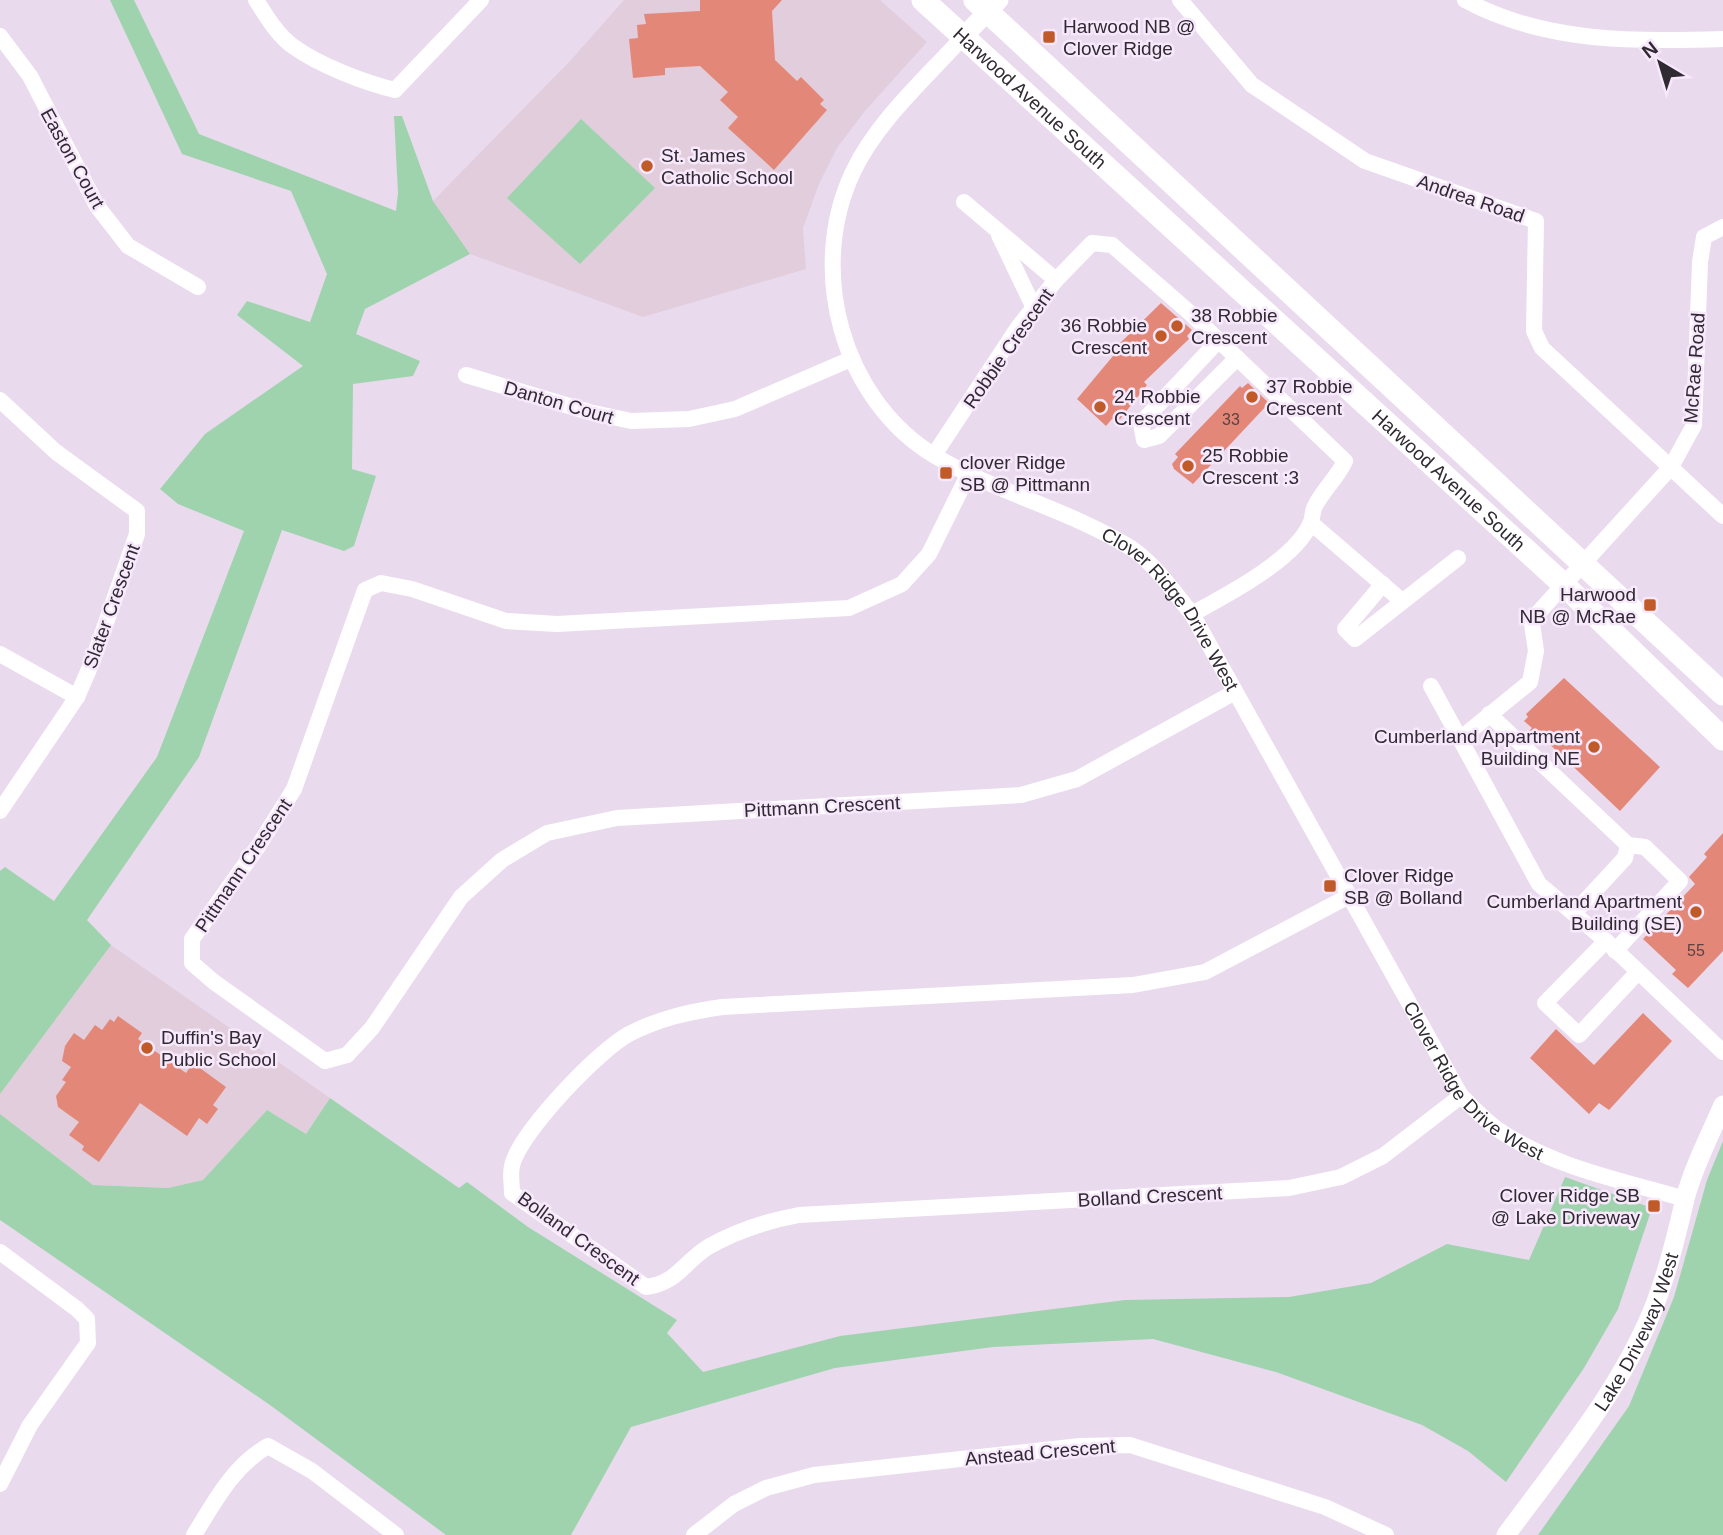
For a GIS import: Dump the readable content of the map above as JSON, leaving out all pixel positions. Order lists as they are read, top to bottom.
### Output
{
  "streets": {
    "main road": ["Harwood Avenue South"],
    "street": [
      "Easton Court",
      "Andrea Road",
      "Robbie Crescent",
      "McRae Road",
      "Danton Court",
      "Slater Crescent",
      "Clover Ridge Drive West",
      "Pittmann Crescent",
      "Bolland Crescent",
      "Lake Driveway West",
      "Anstead Crescent"
    ]
  },
  "crossings": [
    ["Harwood Avenue South", "McRae Road"],
    ["Harwood Avenue South", "Clover Ridge Drive West"],
    ["Andrea Road", "McRae Road"],
    ["Robbie Crescent", "Clover Ridge Drive West"],
    ["Danton Court", "Clover Ridge Drive West"],
    ["Clover Ridge Drive West", "Pittmann Crescent"],
    ["Clover Ridge Drive West", "Bolland Crescent"],
    ["Clover Ridge Drive West", "Lake Driveway West"]
  ],
  "places": {
    "transit": [
      "Harwood NB @ Clover Ridge",
      "clover Ridge SB @ Pittmann",
      "Harwood NB @ McRae",
      "Clover Ridge SB @ Bolland",
      "Clover Ridge SB @ Lake Driveway"
    ],
    "other": [
      "St. James Catholic School",
      "38 Robbie Crescent",
      "36 Robbie Crescent",
      "37 Robbie Crescent",
      "24 Robbie Crescent",
      "25 Robbie Crescent :3",
      "Cumberland Appartment Building NE",
      "Cumberland Apartment Building (SE)",
      "Duffin's Bay Public School"
    ]
  },
  "house_numbers": ["33", "55"],
  "north": "top left"
}
